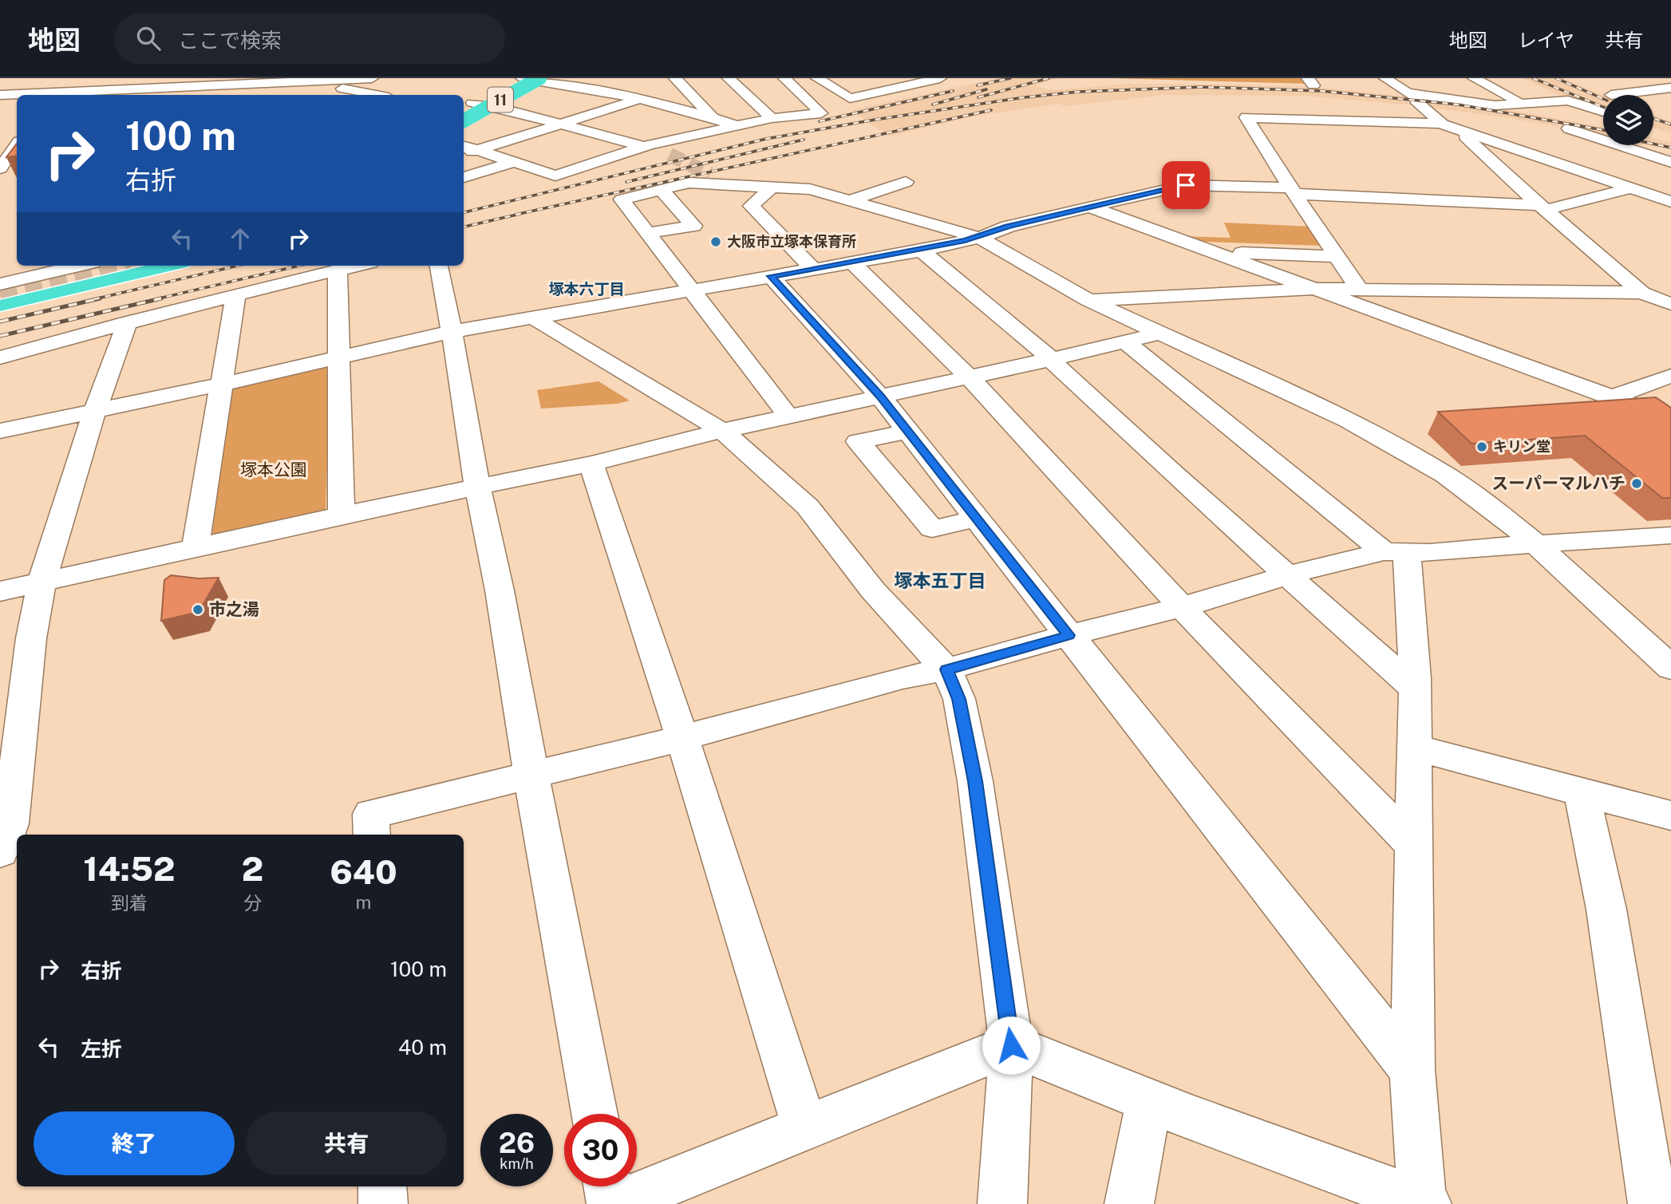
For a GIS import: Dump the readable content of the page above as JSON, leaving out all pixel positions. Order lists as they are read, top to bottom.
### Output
{
  "streets": {
    "highway": ["11"]
  },
  "districts": ["塚本六丁目", "塚本五丁目"],
  "parks": ["塚本公園"],
  "places": [
    "大阪市立塚本保育所",
    "キリン堂",
    "スーパーマルハチ",
    "市之湯"
  ],
  "page": {
    "header": "地図",
    "search": "ここで検索",
    "nav": ["地図", "レイヤ", "共有"],
    "turn": ["100 m", "右折"],
    "eta": [
      "14:52",
      "到着",
      "2",
      "分",
      "640",
      "m"
    ],
    "list": [
      {
        "name": "右折",
        "value": "100 m"
      },
      {
        "name": "左折",
        "value": "40 m"
      }
    ],
    "buttons": ["終了", "共有"],
    "speed": "26 km/h",
    "limit": "30"
  }
}
